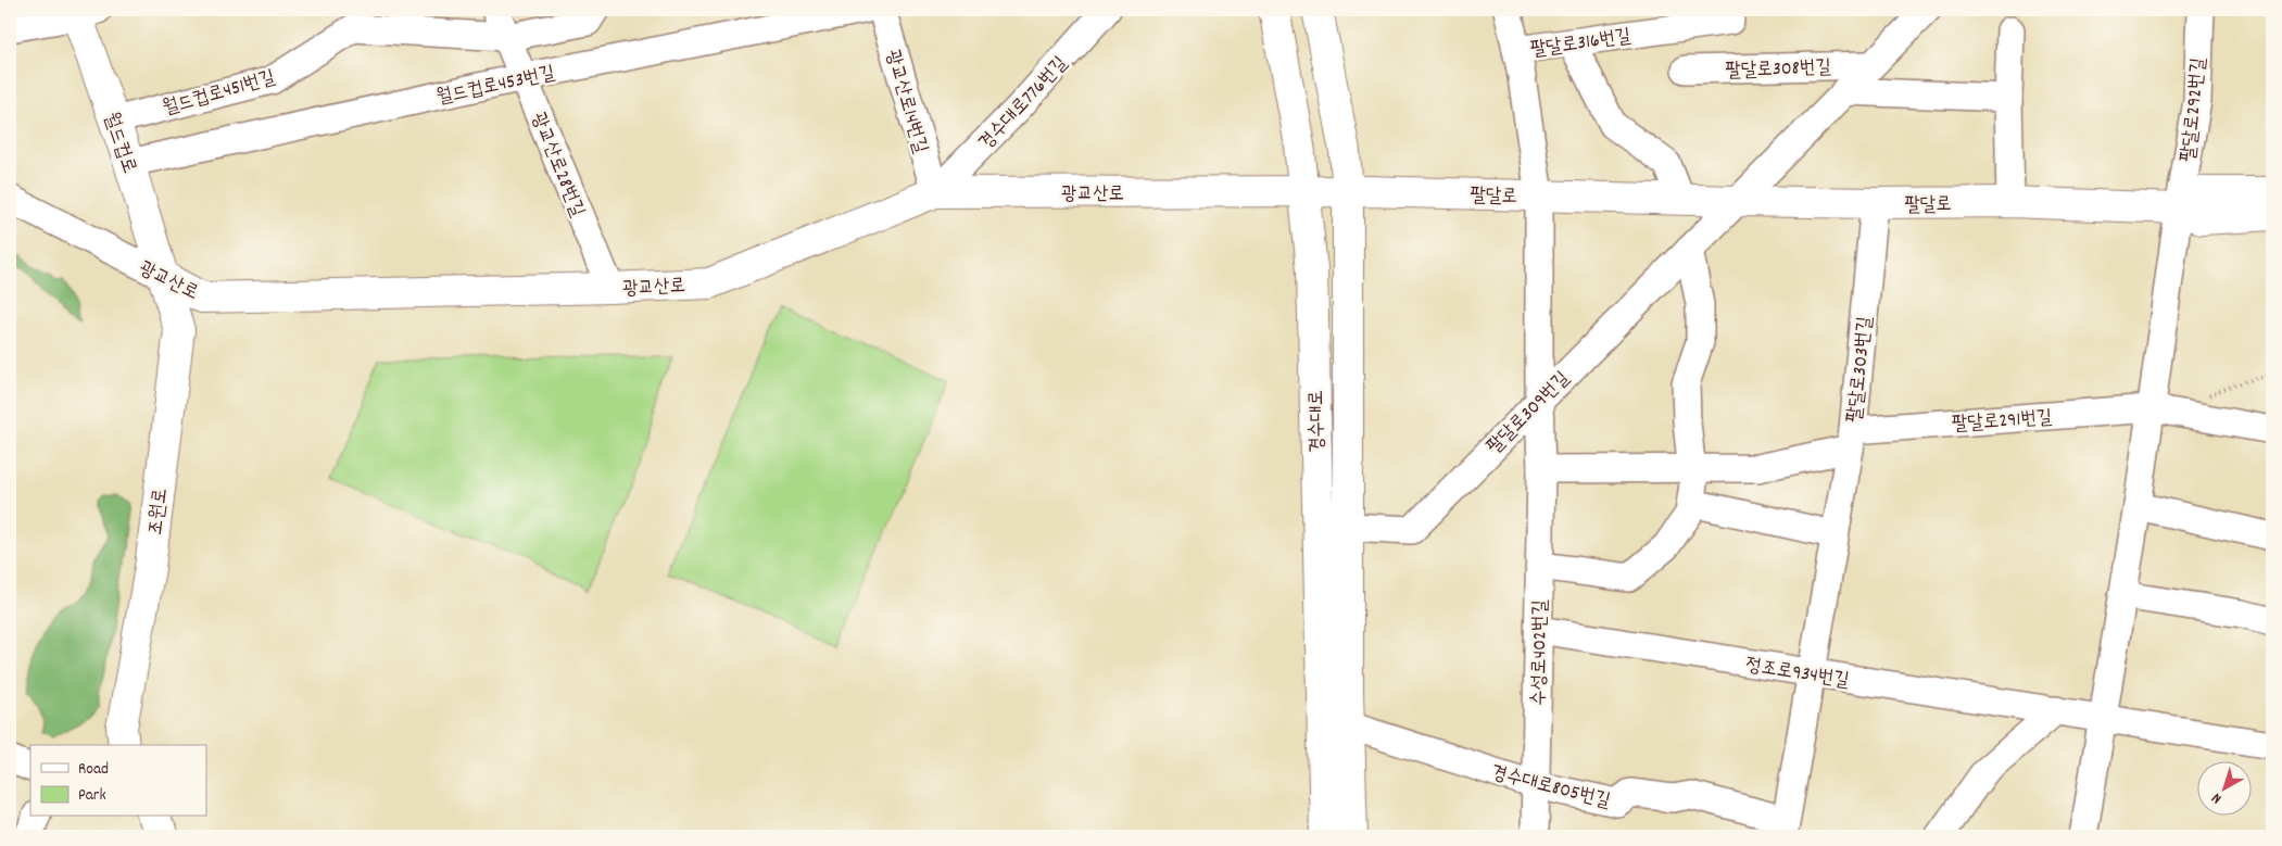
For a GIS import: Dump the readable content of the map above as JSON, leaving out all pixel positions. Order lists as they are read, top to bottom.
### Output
{
  "streets": {
    "main road": [
      "월드컵로",
      "광교산로",
      "팔달로",
      "경수대로",
      "조원로"
    ],
    "street": [
      "팔달로316번길",
      "팔달로308번길",
      "월드컵로453번길",
      "월드컵로451번길",
      "광교산로14번길",
      "경수대로776번길",
      "팔달로292번길",
      "광교산로28번길",
      "팔달로303번길",
      "팔달로309번길",
      "팔달로291번길",
      "수성로402번길",
      "정조로934번길",
      "경수대로805번길"
    ]
  },
  "crossings": [
    ["팔달로316번길", "팔달로"],
    ["팔달로316번길", "수성로402번길"],
    ["팔달로308번길", "팔달로"],
    ["팔달로308번길", "팔달로309번길"],
    ["월드컵로453번길", "월드컵로"],
    ["월드컵로453번길", "광교산로28번길"],
    ["월드컵로451번길", "월드컵로"],
    ["월드컵로451번길", "광교산로28번길"],
    ["광교산로14번길", "경수대로776번길"],
    ["광교산로14번길", "광교산로"],
    ["경수대로776번길", "광교산로"],
    ["팔달로292번길", "팔달로"],
    ["월드컵로", "광교산로"],
    ["월드컵로", "조원로"],
    ["광교산로28번길", "광교산로"],
    ["광교산로", "팔달로"],
    ["광교산로", "경수대로"],
    ["광교산로", "조원로"],
    ["팔달로", "팔달로303번길"],
    ["팔달로", "팔달로309번길"],
    ["팔달로", "경수대로"],
    ["팔달로", "수성로402번길"],
    ["팔달로303번길", "팔달로291번길"],
    ["팔달로303번길", "정조로934번길"],
    ["팔달로303번길", "경수대로805번길"],
    ["팔달로309번길", "경수대로"],
    ["팔달로309번길", "수성로402번길"],
    ["경수대로", "경수대로805번길"],
    ["수성로402번길", "정조로934번길"],
    ["수성로402번길", "경수대로805번길"]
  ],
  "legend": ["Road", "Park"],
  "north": "bottom left"
}
